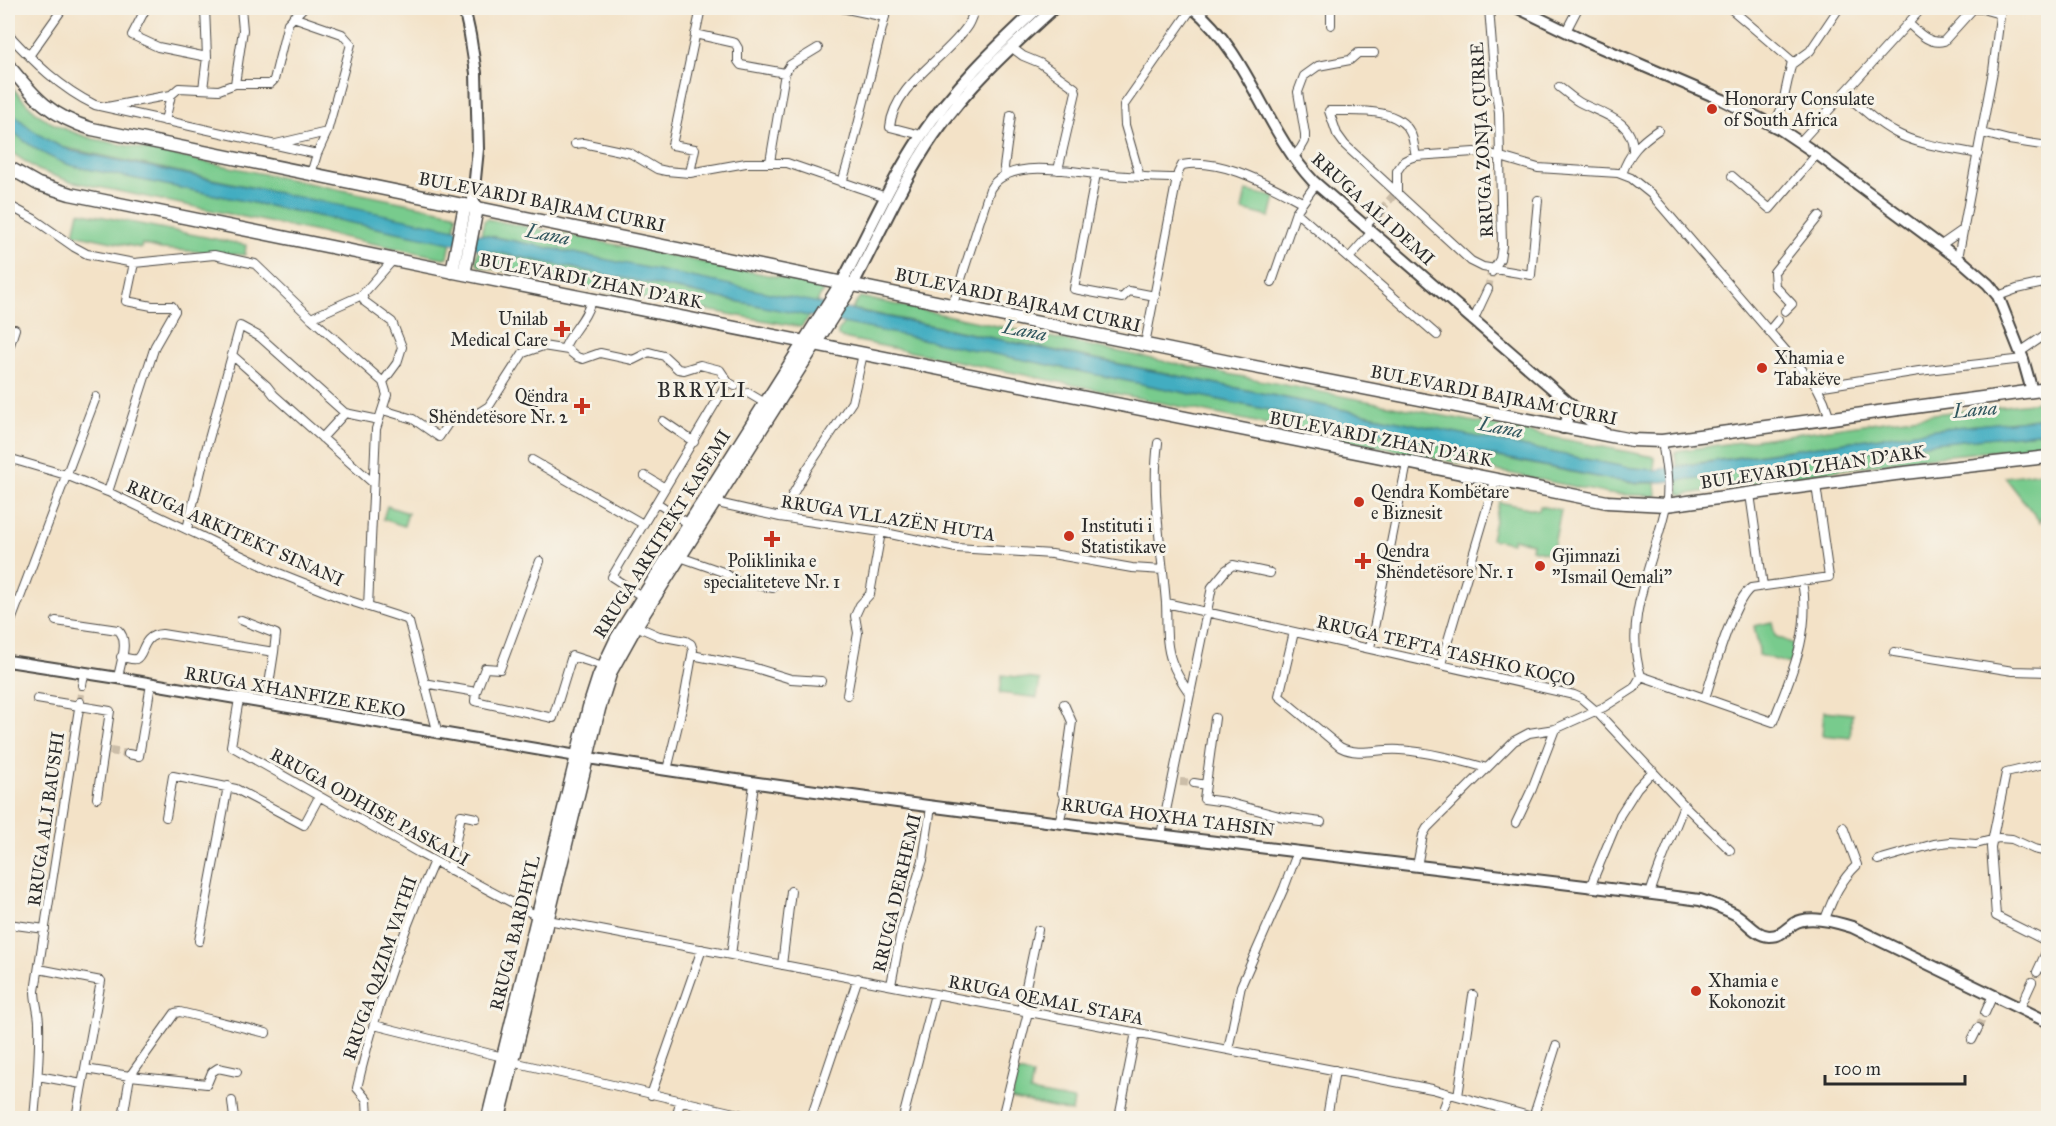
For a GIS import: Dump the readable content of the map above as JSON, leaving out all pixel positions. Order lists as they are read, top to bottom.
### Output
{
  "streets": {
    "main road": [
      "BULEVARDI BAJRAM CURRI",
      "RRUGA ALI DEMI",
      "BULEVARDI ZHAN D'ARK",
      "RRUGA ARKITEKT KASEMI",
      "RRUGA XHANFIZE KEKO",
      "RRUGA HOXHA TAHSIN",
      "RRUGA BARDHYL"
    ],
    "street": [
      "RRUGA ZONJA ÇURRE",
      "RRUGA VLLAZËN HUTA",
      "RRUGA ARKITEKT SINANI",
      "RRUGA TEFTA TASHKO KOÇO",
      "RRUGA ODHISE PASKALI",
      "RRUGA ALI BAUSHI",
      "RRUGA DERHEMI",
      "RRUGA QAZIM VATHI",
      "RRUGA QEMAL STAFA"
    ]
  },
  "crossings": [
    ["BULEVARDI BAJRAM CURRI", "RRUGA ALI DEMI"],
    ["BULEVARDI ZHAN D'ARK", "RRUGA ARKITEKT KASEMI"],
    ["RRUGA VLLAZËN HUTA", "RRUGA ARKITEKT KASEMI"],
    ["RRUGA ARKITEKT SINANI", "RRUGA XHANFIZE KEKO"],
    ["RRUGA ARKITEKT KASEMI", "RRUGA XHANFIZE KEKO"],
    ["RRUGA ARKITEKT KASEMI", "RRUGA HOXHA TAHSIN"],
    ["RRUGA ARKITEKT KASEMI", "RRUGA BARDHYL"],
    ["RRUGA XHANFIZE KEKO", "RRUGA ODHISE PASKALI"],
    ["RRUGA XHANFIZE KEKO", "RRUGA HOXHA TAHSIN"],
    ["RRUGA XHANFIZE KEKO", "RRUGA BARDHYL"],
    ["RRUGA ODHISE PASKALI", "RRUGA BARDHYL"],
    ["RRUGA ODHISE PASKALI", "RRUGA QAZIM VATHI"],
    ["RRUGA ODHISE PASKALI", "RRUGA QEMAL STAFA"],
    ["RRUGA HOXHA TAHSIN", "RRUGA DERHEMI"],
    ["RRUGA HOXHA TAHSIN", "RRUGA BARDHYL"],
    ["RRUGA DERHEMI", "RRUGA QEMAL STAFA"],
    ["RRUGA BARDHYL", "RRUGA QEMAL STAFA"]
  ],
  "districts": ["BRRYLI"],
  "water": ["Lana"],
  "places": {
    "other": [
      "Honorary Consulate of South Africa",
      "Xhamia e Tabakëve",
      "Qendra Kombëtare e Biznesit",
      "Instituti i Statistikave",
      "Gjimnazi \"Ismail Qemali\"",
      "Xhamia e Kokonozit"
    ],
    "health": [
      "Unilab Medical Care",
      "Qëndra Shëndetësore Nr. 2",
      "Poliklinika e specialiteteve Nr. 1",
      "Qendra Shëndetësore Nr. 1"
    ]
  },
  "scale_bar": "100 m"
}
